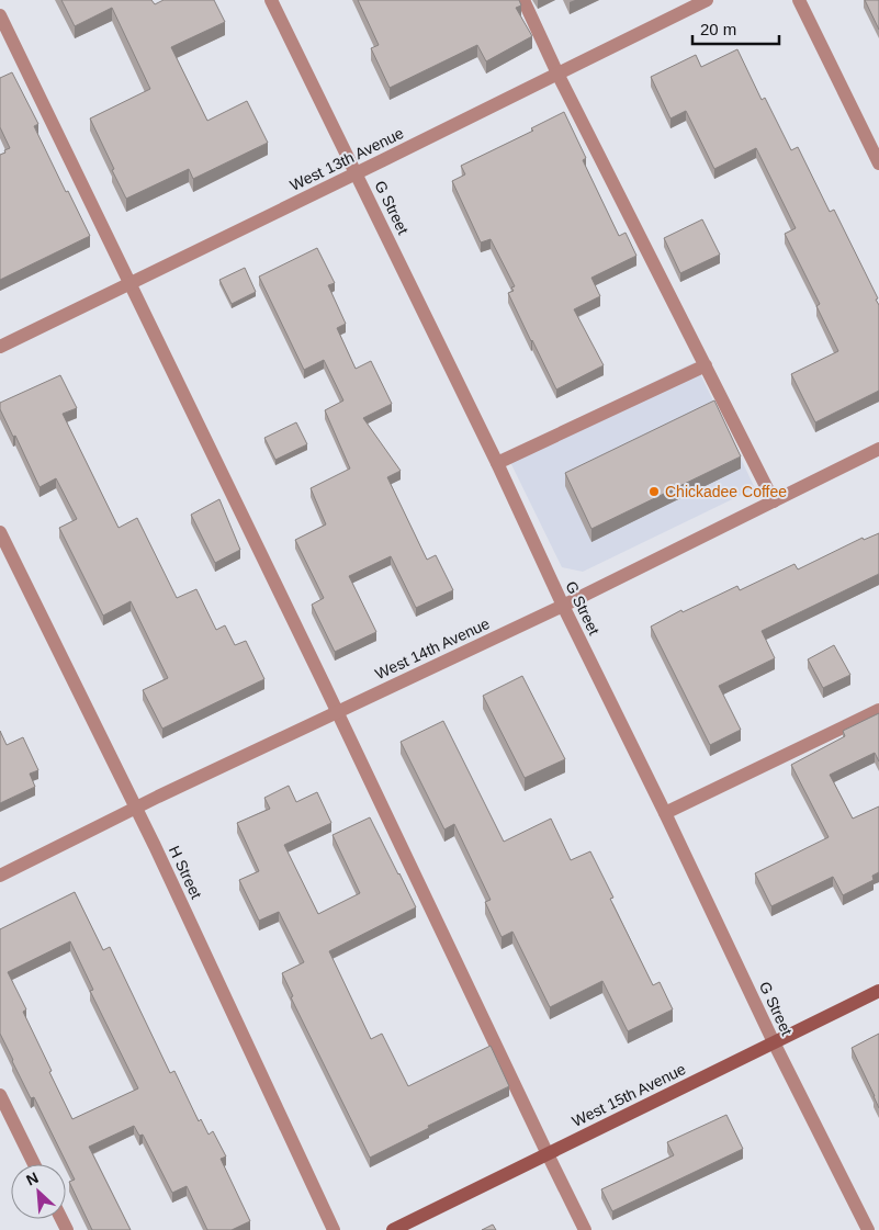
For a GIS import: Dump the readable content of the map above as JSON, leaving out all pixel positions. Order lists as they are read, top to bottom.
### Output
{
  "streets": {
    "main road": ["West 15th Avenue"],
    "street": [
      "West 13th Avenue",
      "G Street",
      "West 14th Avenue",
      "H Street"
    ]
  },
  "crossings": [
    ["West 13th Avenue", "G Street"],
    ["G Street", "West 14th Avenue"],
    ["G Street", "West 15th Avenue"],
    ["West 14th Avenue", "H Street"]
  ],
  "places": ["Chickadee Coffee"],
  "scale_bar": "20 m",
  "north": "top left"
}
